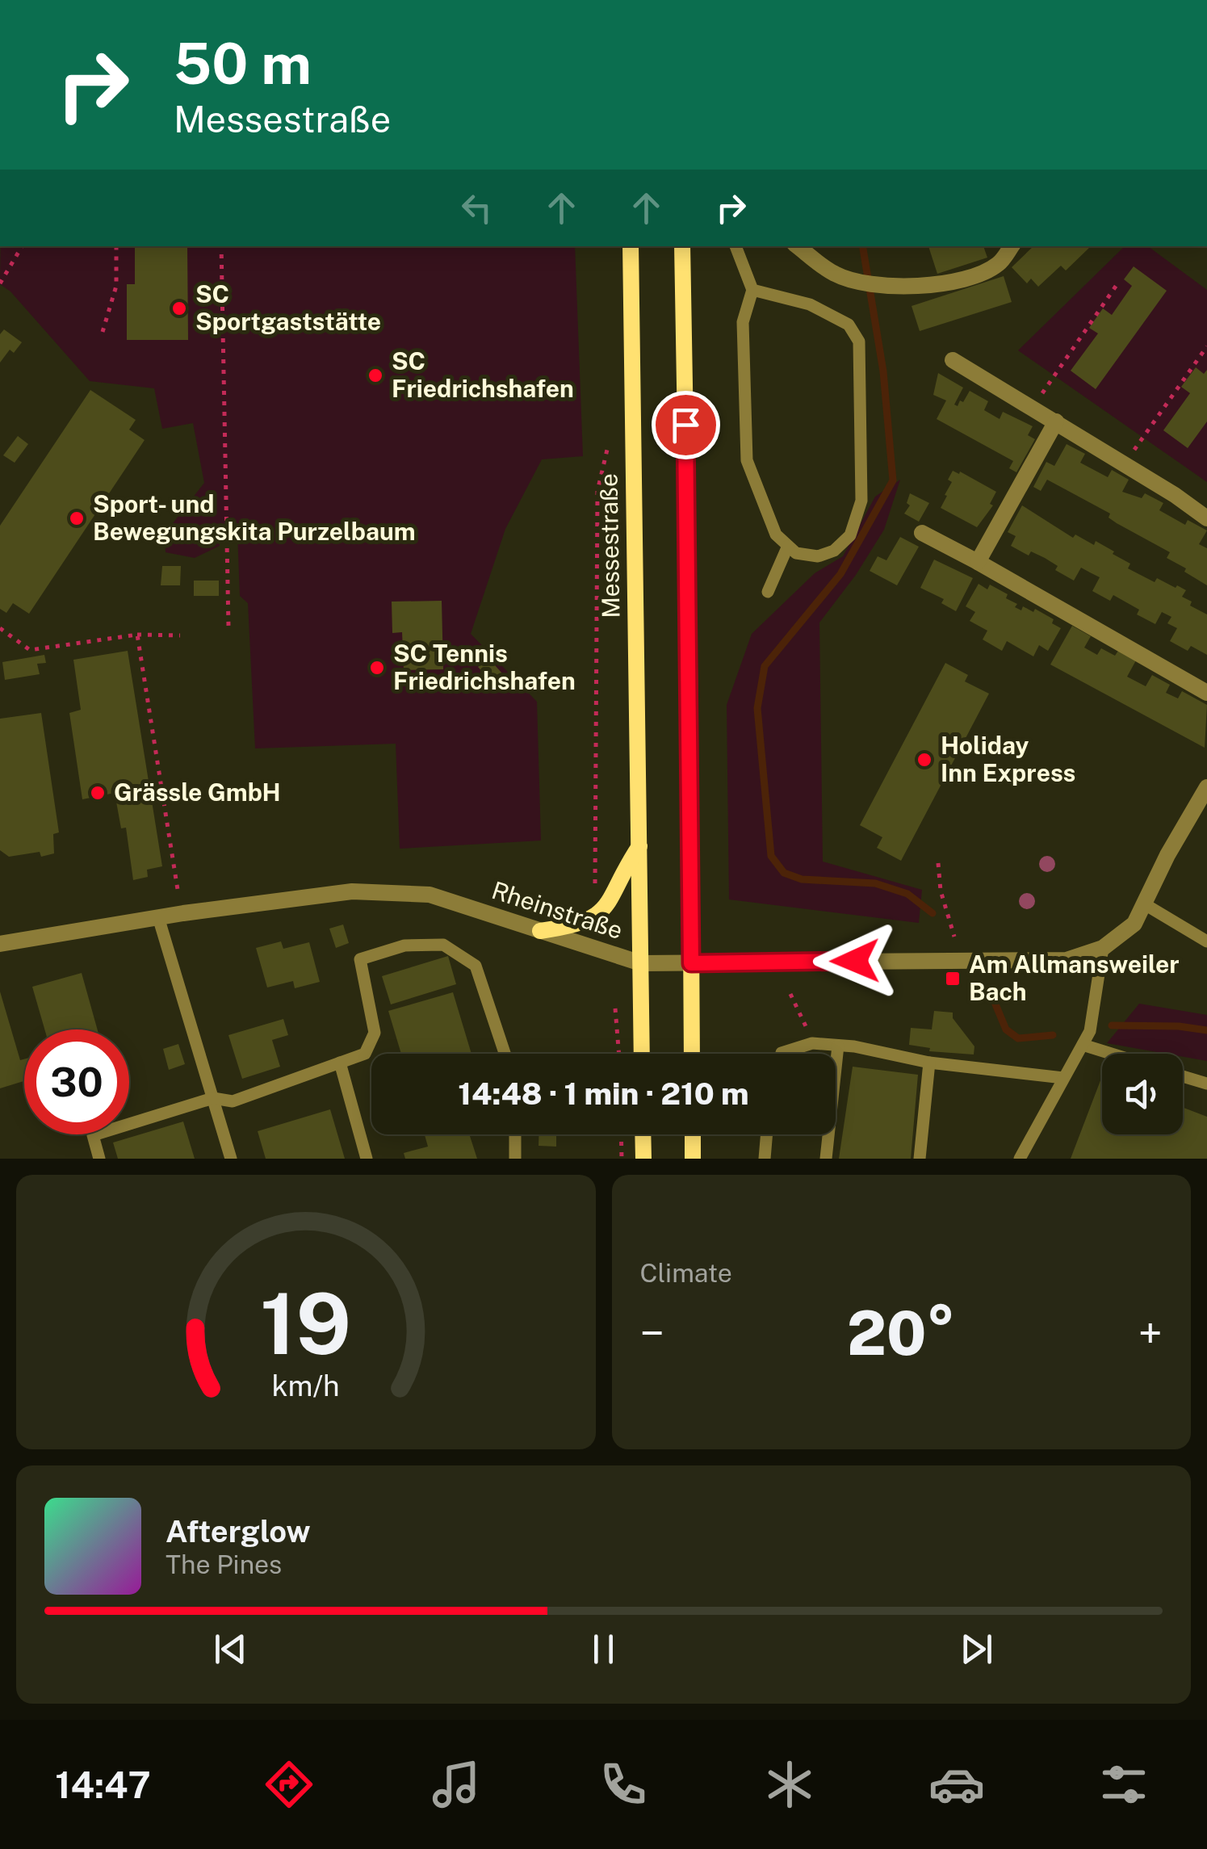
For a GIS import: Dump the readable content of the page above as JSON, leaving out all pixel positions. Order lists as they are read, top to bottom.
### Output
{
  "streets": {
    "street": ["Messestraße", "Rheinstraße"]
  },
  "crossings": [
    ["Messestraße", "Rheinstraße"]
  ],
  "places": {
    "other": [
      "SC Sportgaststätte",
      "SC Friedrichshafen",
      "Sport- und Bewegungskita Purzelbaum",
      "SC Tennis Friedrichshafen",
      "Holiday Inn Express",
      "Grässle GmbH"
    ],
    "transit": ["Am Allmansweiler Bach"]
  },
  "page": {
    "turn": ["50 m", "Messestraße"],
    "limit": "30",
    "trip": "14:48 · 1 min · 210 m",
    "tile": "Climate",
    "heat": ["−", "20°", "+"],
    "song": ["Afterglow", "The Pines"],
    "tabs": "14:47",
    "gauge": ["19", "km/h"]
  }
}
